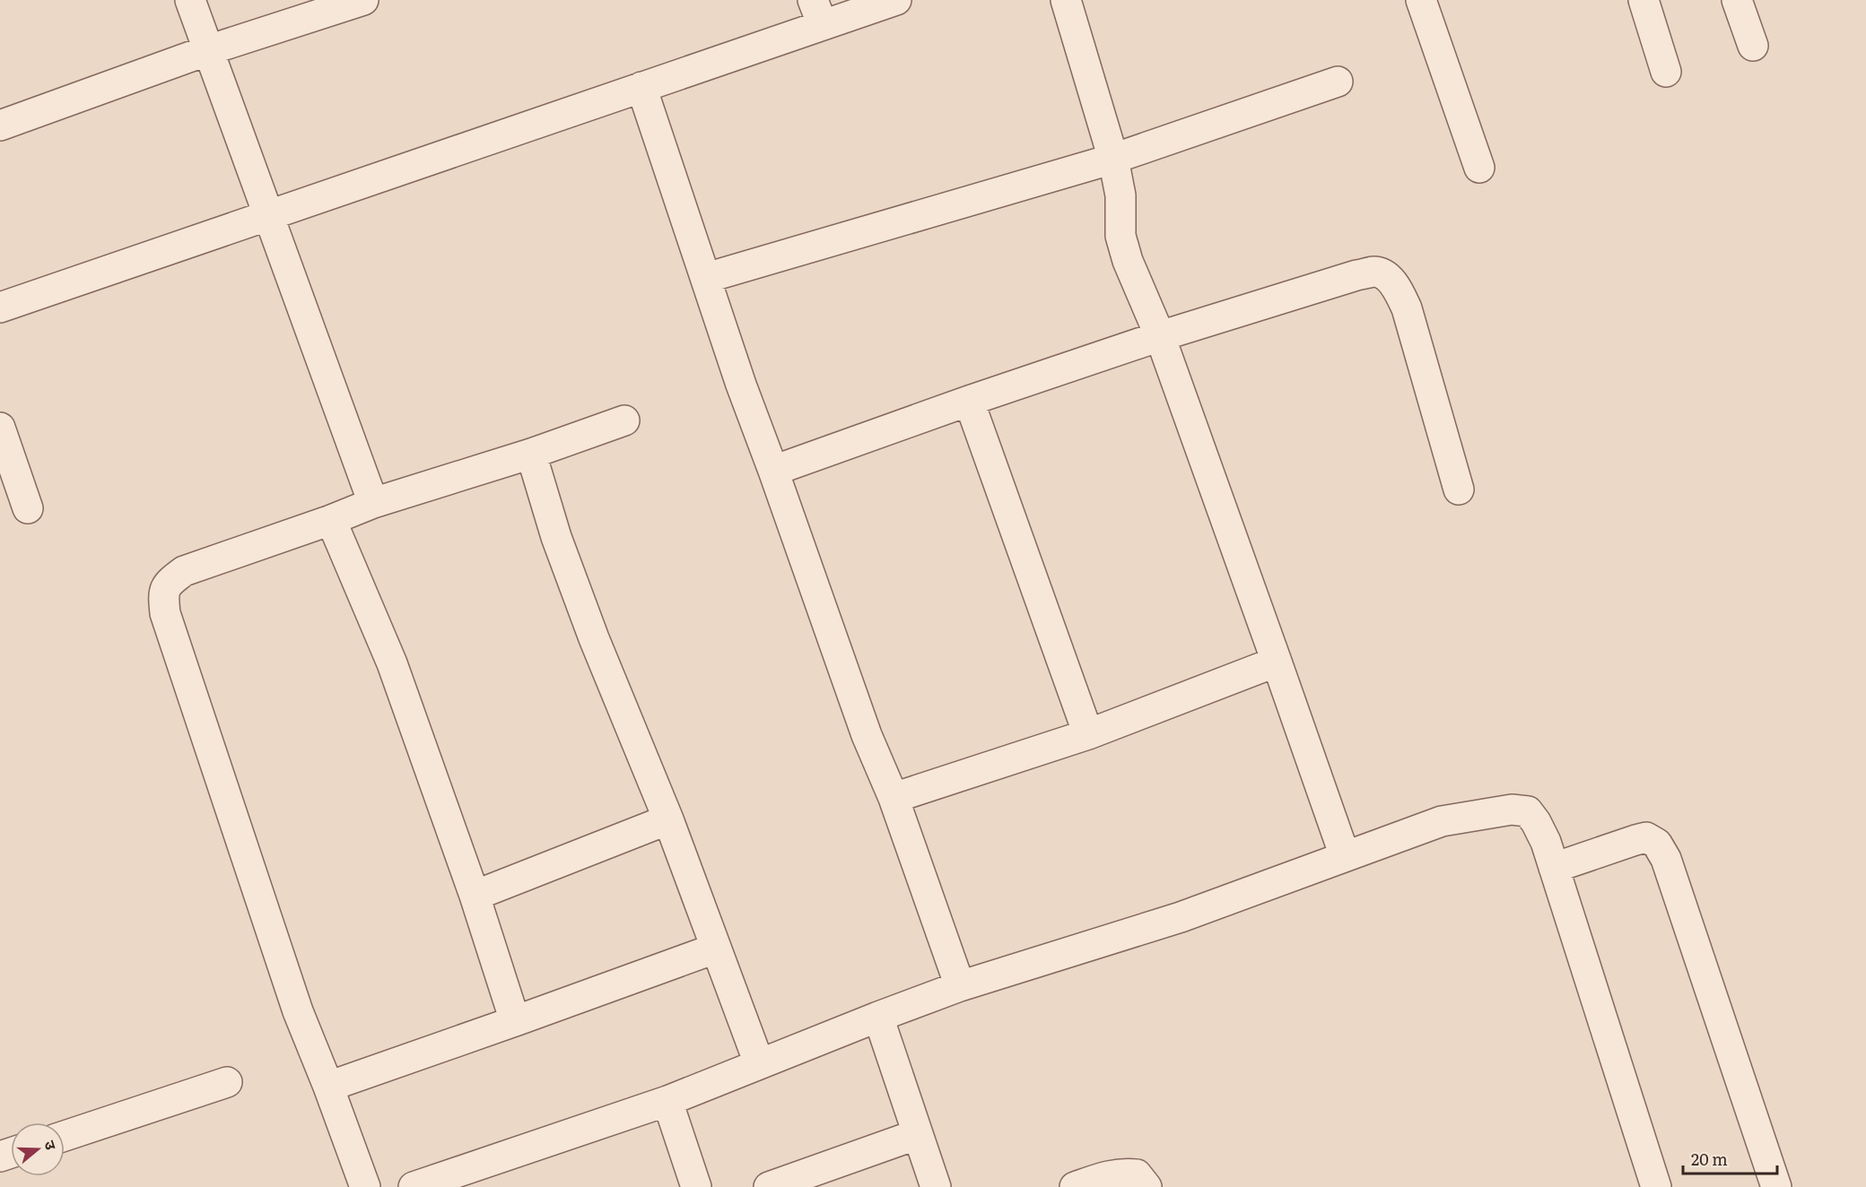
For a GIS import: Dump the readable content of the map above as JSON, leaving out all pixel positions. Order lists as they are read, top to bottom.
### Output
{
  "scale_bar": "20 m",
  "north": "right"
}
